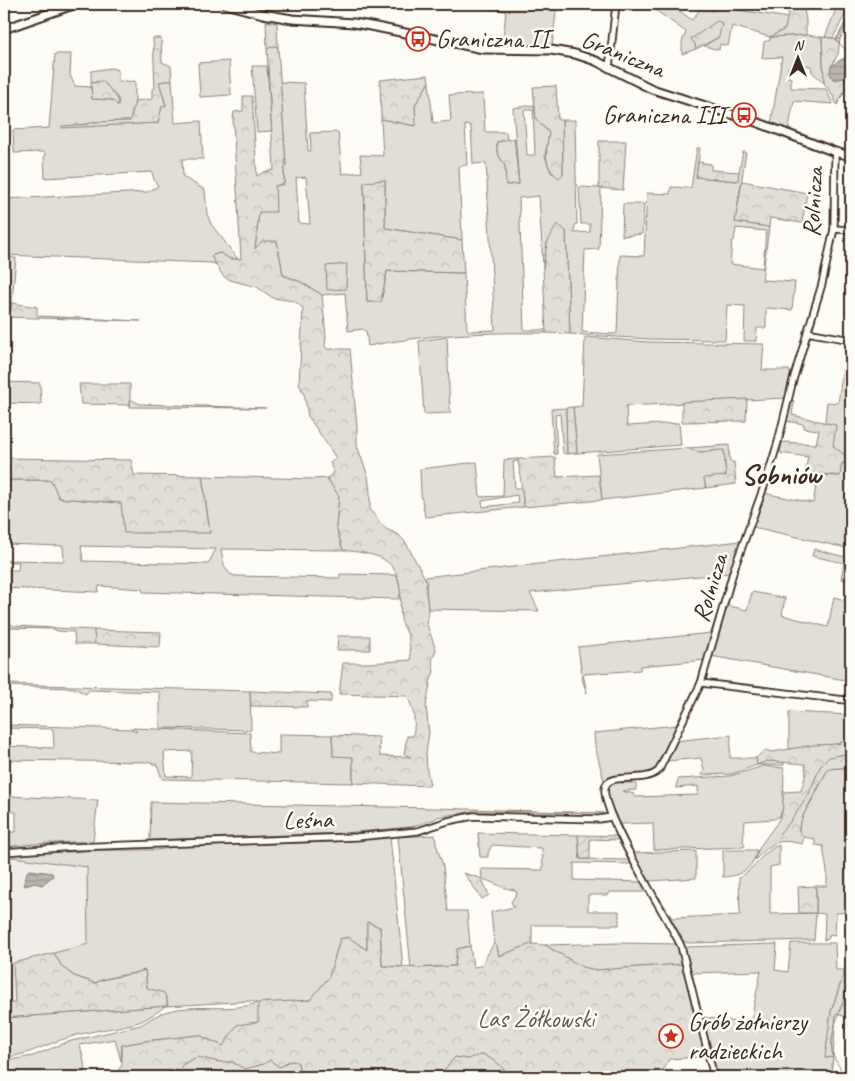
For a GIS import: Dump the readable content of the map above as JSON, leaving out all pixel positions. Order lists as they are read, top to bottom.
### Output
{
  "streets": {
    "street": ["Graniczna", "Rolnicza", "Leśna"]
  },
  "crossings": [
    ["Graniczna", "Rolnicza"],
    ["Rolnicza", "Leśna"]
  ],
  "districts": ["Sobniów"],
  "parks": ["Las Żółkowski"],
  "places": {
    "bus stop": ["Graniczna II", "Graniczna III"],
    "place": ["Grób żołnierzy radzieckich"]
  },
  "north": "top"
}
